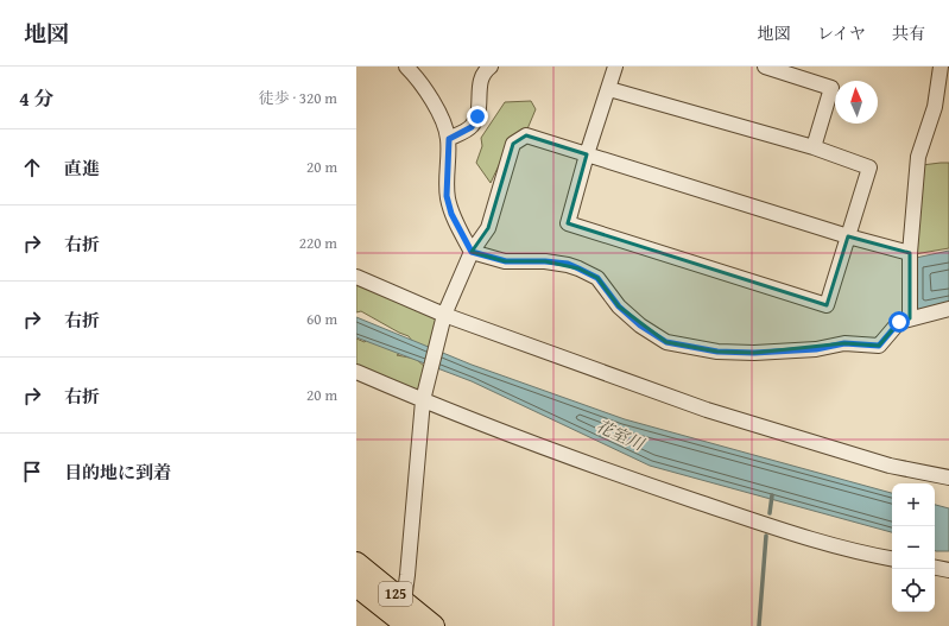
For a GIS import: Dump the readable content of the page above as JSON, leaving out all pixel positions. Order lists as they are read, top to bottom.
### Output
{
  "streets": {
    "highway": ["125"]
  },
  "water": ["花室川"],
  "north": "top",
  "page": {
    "header": "地図",
    "nav": ["地図", "レイヤ", "共有"],
    "heading": ["4 分", "徒歩 · 320 m"],
    "list": [
      ["直進", "20 m"],
      ["右折", "220 m"],
      ["右折", "60 m"],
      ["右折", "20 m"],
      "目的地に到着"
    ],
    "map_buttons": ["+", "−"]
  }
}
